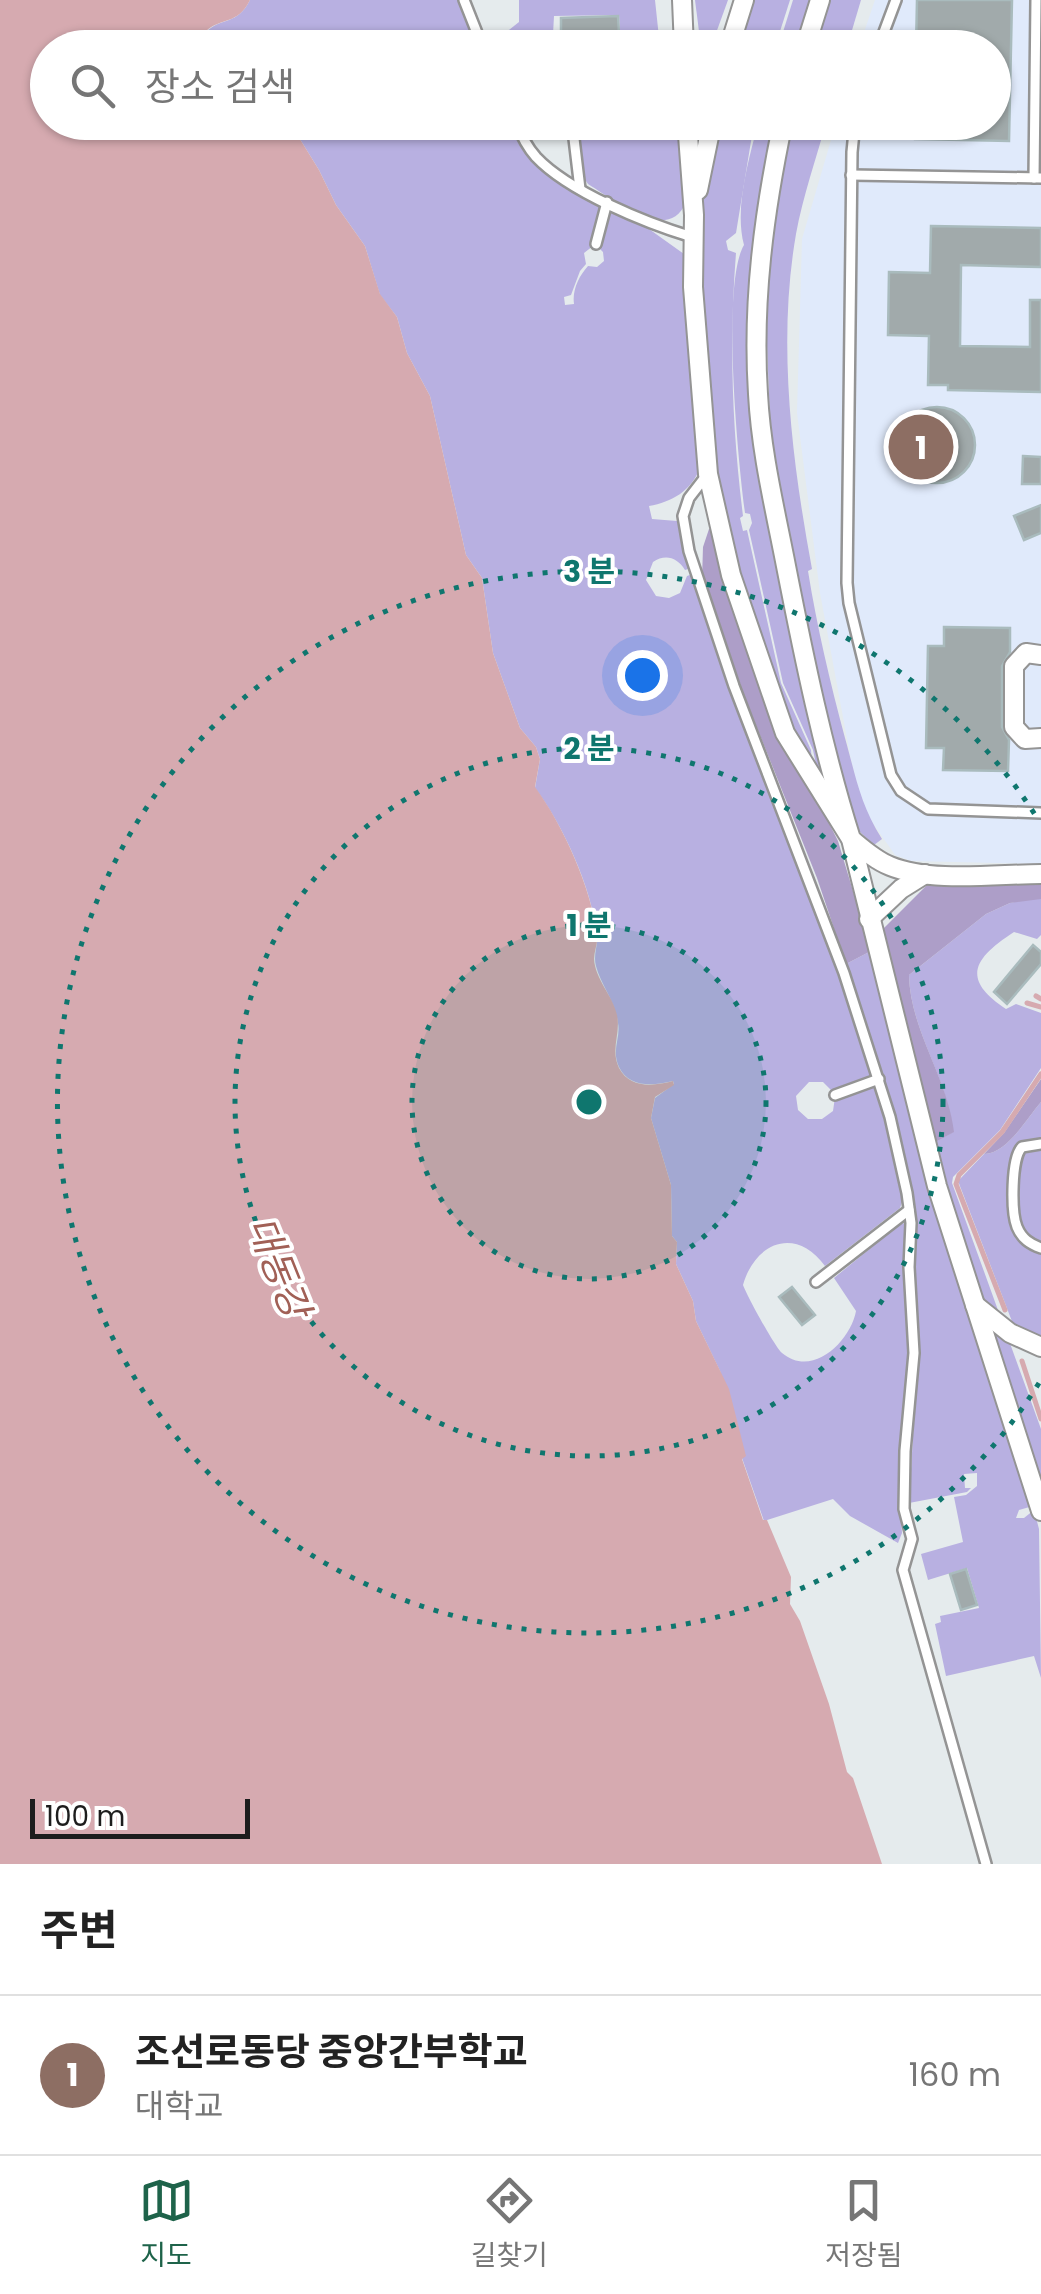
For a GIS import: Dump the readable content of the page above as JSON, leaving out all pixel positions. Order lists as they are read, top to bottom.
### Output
{
  "water": ["대동강"],
  "scale_bar": "100 m",
  "page": {
    "search": "장소 검색",
    "pins": "1",
    "scale": "100 m",
    "heading": "주변",
    "list": [
      {
        "mark": "1",
        "name": "조선로동당 중앙간부학교",
        "note": "대학교",
        "value": "160 m"
      }
    ],
    "nav": ["지도", "길찾기", "저장됨"]
  },
  "rings": ["3 분", "2 분", "1 분"]
}
